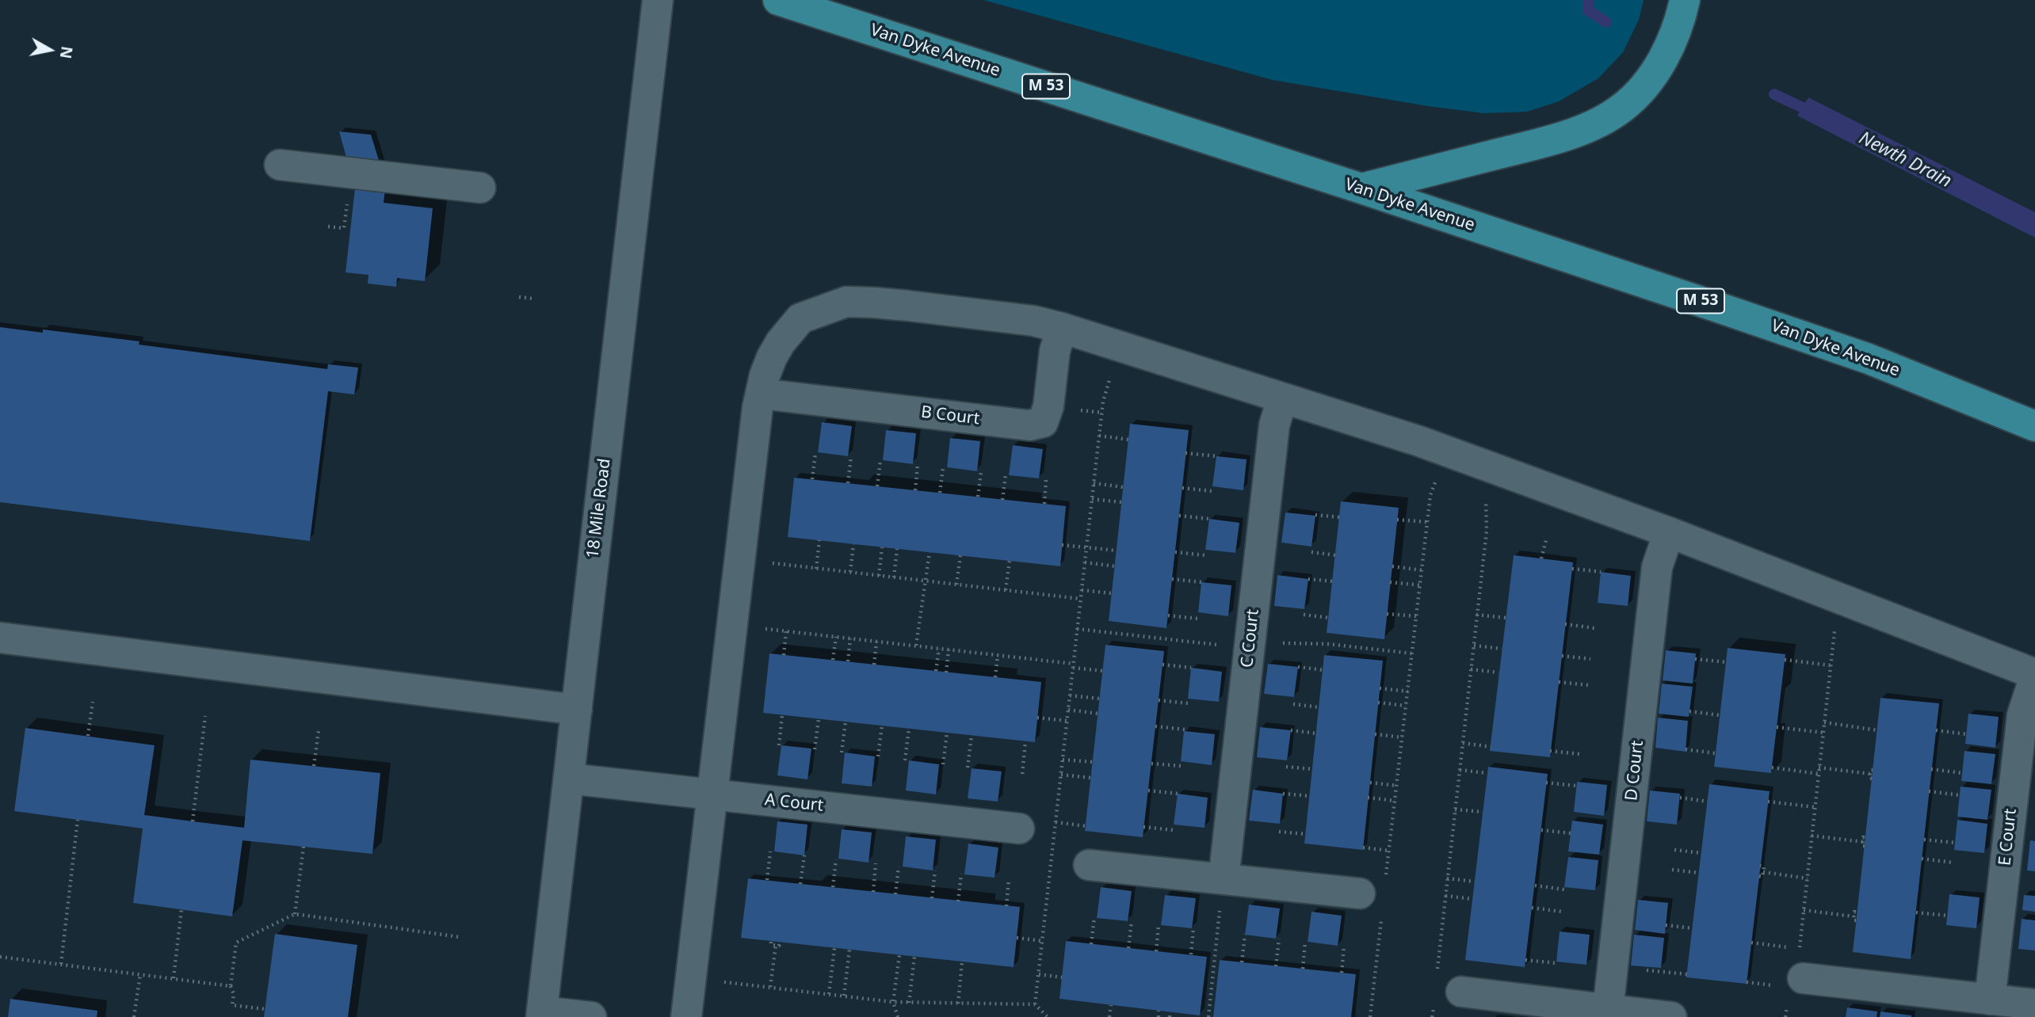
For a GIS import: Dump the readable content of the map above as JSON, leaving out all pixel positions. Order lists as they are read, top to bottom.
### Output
{
  "streets": {
    "main road": ["Van Dyke Avenue", "M 53"],
    "street": [
      "B Court",
      "18 Mile Road",
      "C Court",
      "D Court",
      "A Court",
      "E Court"
    ]
  },
  "crossings": [
    ["18 Mile Road", "A Court"]
  ],
  "water": ["Newth Drain"],
  "north": "right"
}
